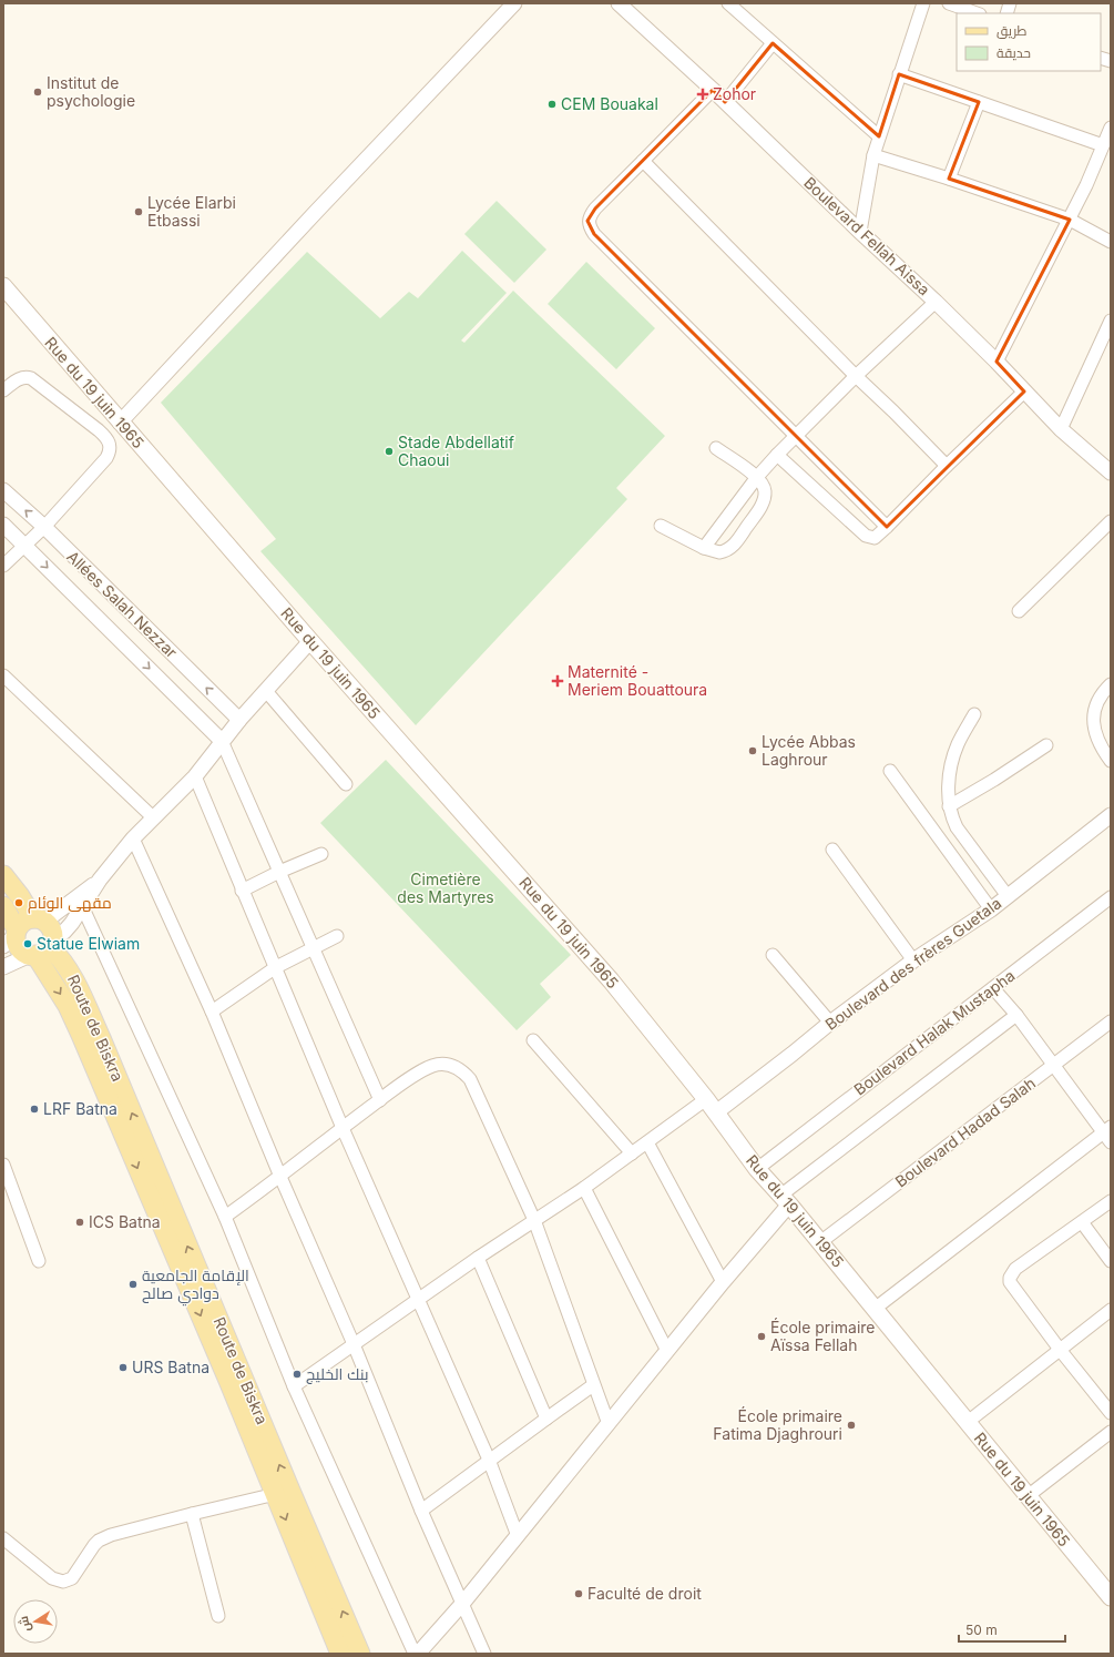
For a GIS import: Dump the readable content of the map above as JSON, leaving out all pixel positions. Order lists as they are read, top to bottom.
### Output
{
  "streets": {
    "main road": ["Rue du 19 juin 1965", "Route de Biskra"],
    "street": [
      "Boulevard Fellah Aissa",
      "Allées Salah Nezzar",
      "Boulevard des frères Guetala",
      "Boulevard Halak Mustapha",
      "Boulevard Hadad Salah"
    ]
  },
  "crossings": [
    ["Rue du 19 juin 1965", "Boulevard des frères Guetala"],
    ["Rue du 19 juin 1965", "Boulevard Halak Mustapha"],
    ["Rue du 19 juin 1965", "Boulevard Hadad Salah"]
  ],
  "parks": ["Cimetière des Martyres"],
  "places": {
    "other": [
      "Institut de psychologie",
      "CEM Bouakal",
      "Lycée Elarbi Etbassi",
      "Stade Abdellatif Chaoui",
      "Lycée Abbas Laghrour",
      "مقهى الوئام",
      "Statue Elwiam",
      "LRF Batna",
      "ICS Batna",
      "الإقامة الجامعية دوادي صالح",
      "École primaire Aïssa Fellah",
      "URS Batna",
      "بنك الخليج",
      "École primaire Fatima Djaghrouri",
      "Faculté de droit"
    ],
    "health": ["Zohor", "Maternité - Meriem Bouattoura"]
  },
  "legend": ["طريق", "حديقة"],
  "scale_bar": "50 m",
  "north": "left"
}
